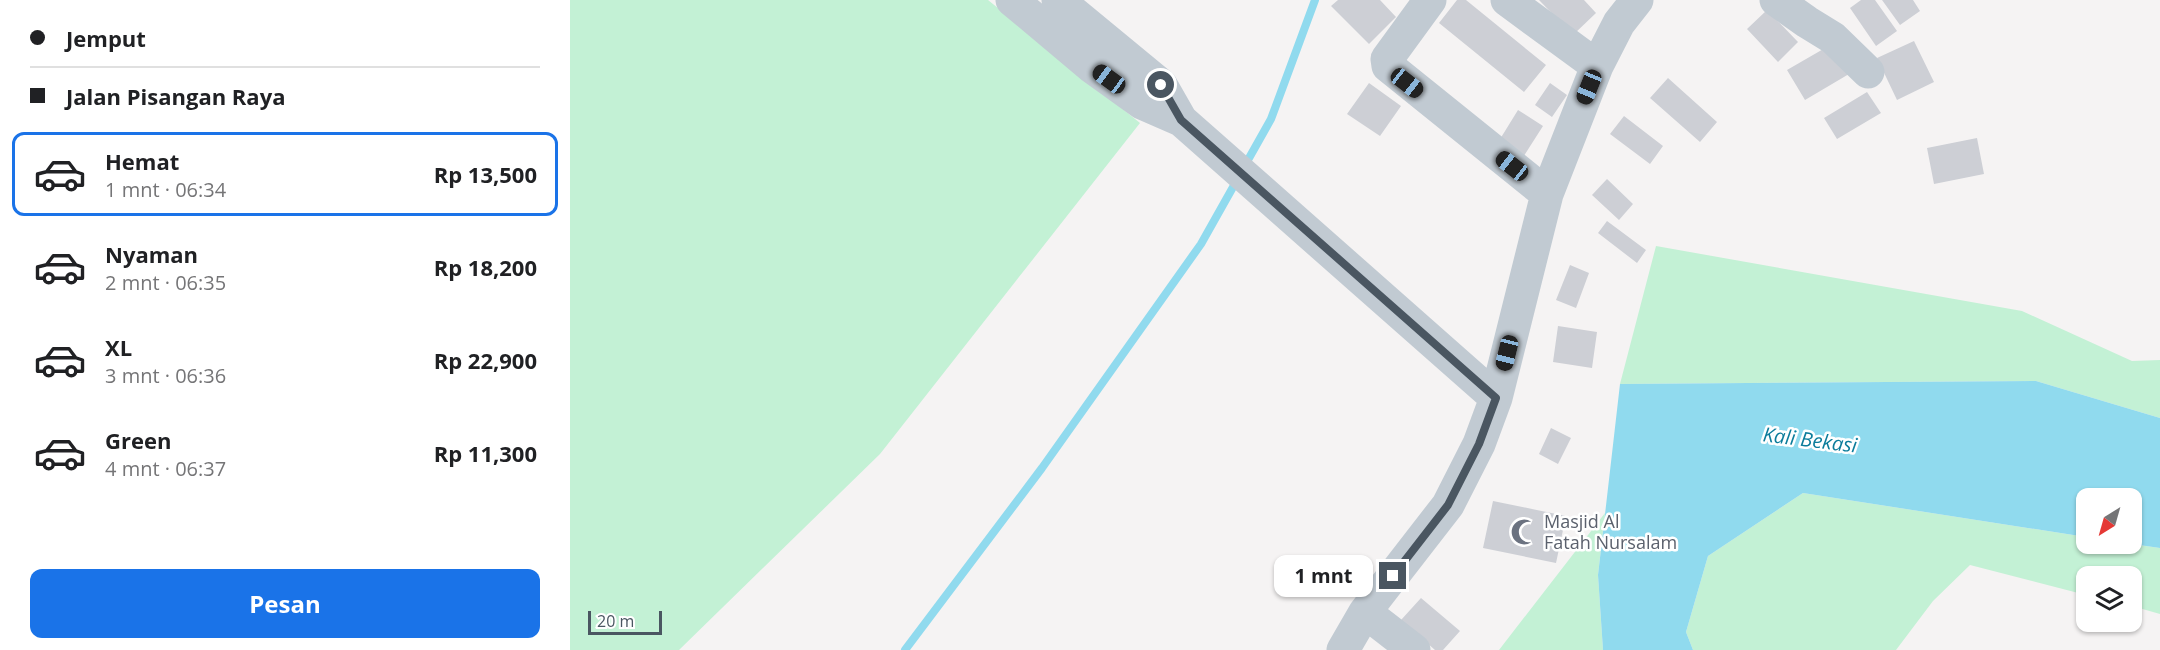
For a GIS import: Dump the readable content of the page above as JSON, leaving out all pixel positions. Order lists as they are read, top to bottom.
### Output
{
  "water": ["Kali Bekasi"],
  "places": {
    "mosque": ["Masjid Al Fatah Nursalam"]
  },
  "scale_bar": "20 m",
  "north": "bottom left",
  "page": {
    "banner": ["Jemput", "Jalan Pisangan Raya"],
    "list": [
      {
        "name": "Hemat",
        "note": "1 mnt · 06:34",
        "value": "Rp 13,500"
      },
      {
        "name": "Nyaman",
        "note": "2 mnt · 06:35",
        "value": "Rp 18,200"
      },
      {
        "name": "XL",
        "note": "3 mnt · 06:36",
        "value": "Rp 22,900"
      },
      {
        "name": "Green",
        "note": "4 mnt · 06:37",
        "value": "Rp 11,300"
      }
    ],
    "bubble": "1 mnt",
    "buttons": "Pesan",
    "scale": "20 m"
  }
}
